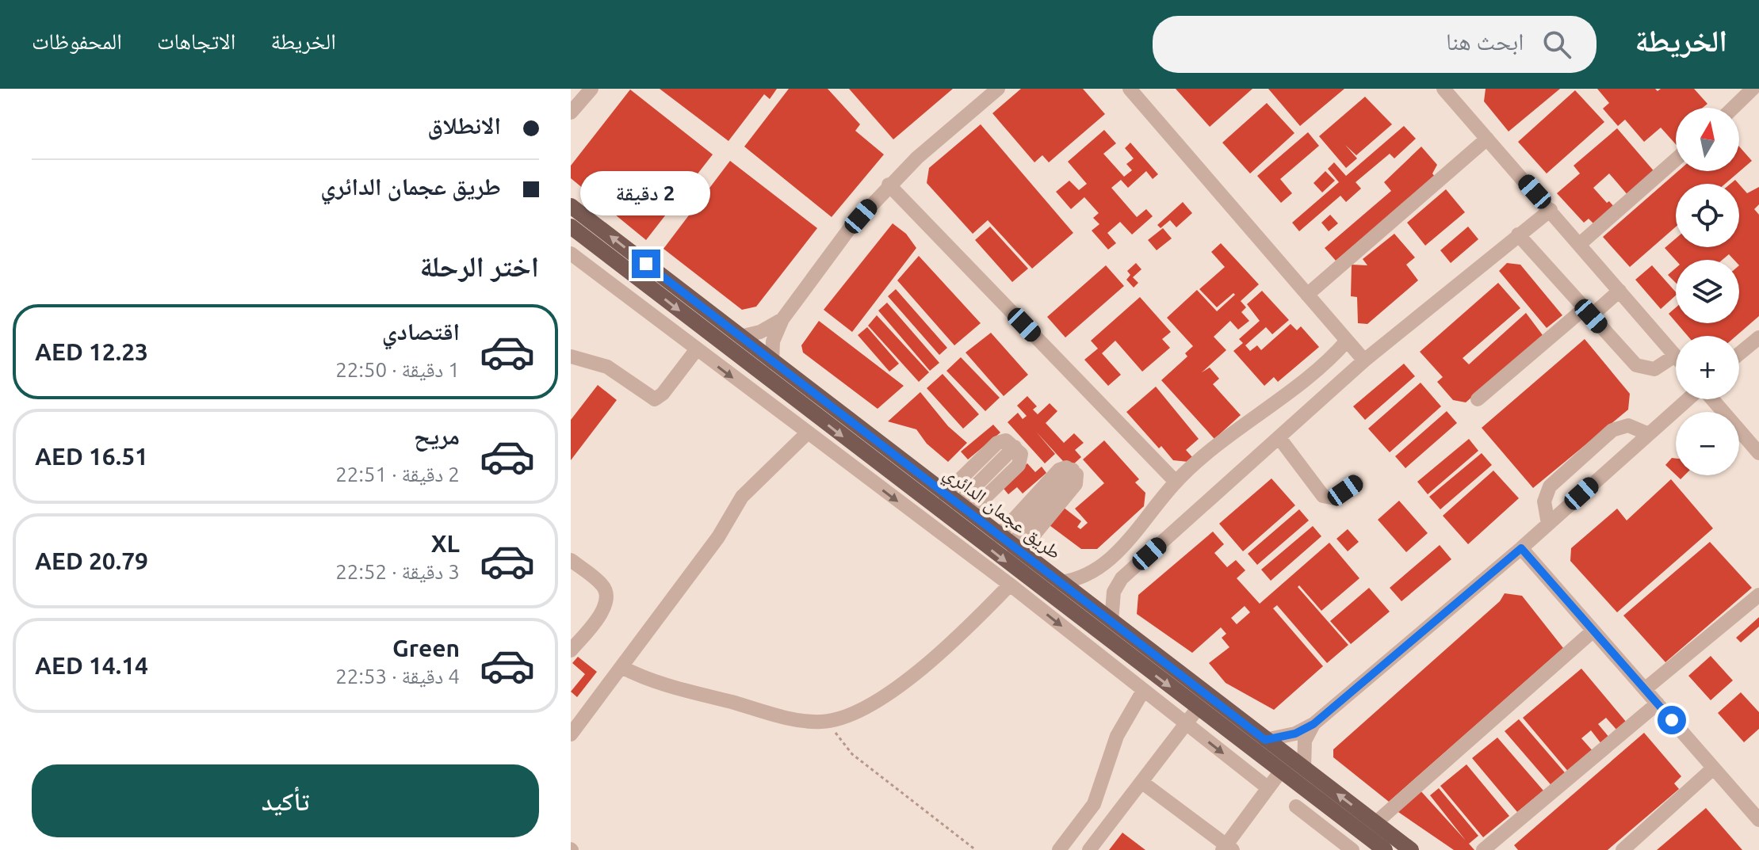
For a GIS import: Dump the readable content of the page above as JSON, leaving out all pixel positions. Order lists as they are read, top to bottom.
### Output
{
  "streets": {
    "main road": ["طريق عجمان الدائري"]
  },
  "north": "top",
  "page": {
    "header": "الخريطة",
    "search": "ابحث هنا",
    "nav": ["الخريطة", "الاتجاهات", "المحفوظات"],
    "banner": ["الانطلاق", "طريق عجمان الدائري"],
    "map_buttons": ["+", "−"],
    "bubble": "2 دقيقة",
    "heading": "اختر الرحلة",
    "list": [
      {
        "name": "اقتصادي",
        "note": "1 دقيقة · 22:50",
        "value": "AED 12.23"
      },
      {
        "name": "مريح",
        "note": "2 دقيقة · 22:51",
        "value": "AED 16.51"
      },
      {
        "name": "XL",
        "note": "3 دقيقة · 22:52",
        "value": "AED 20.79"
      },
      {
        "name": "Green",
        "note": "4 دقيقة · 22:53",
        "value": "AED 14.14"
      }
    ],
    "buttons": "تأكيد"
  }
}
